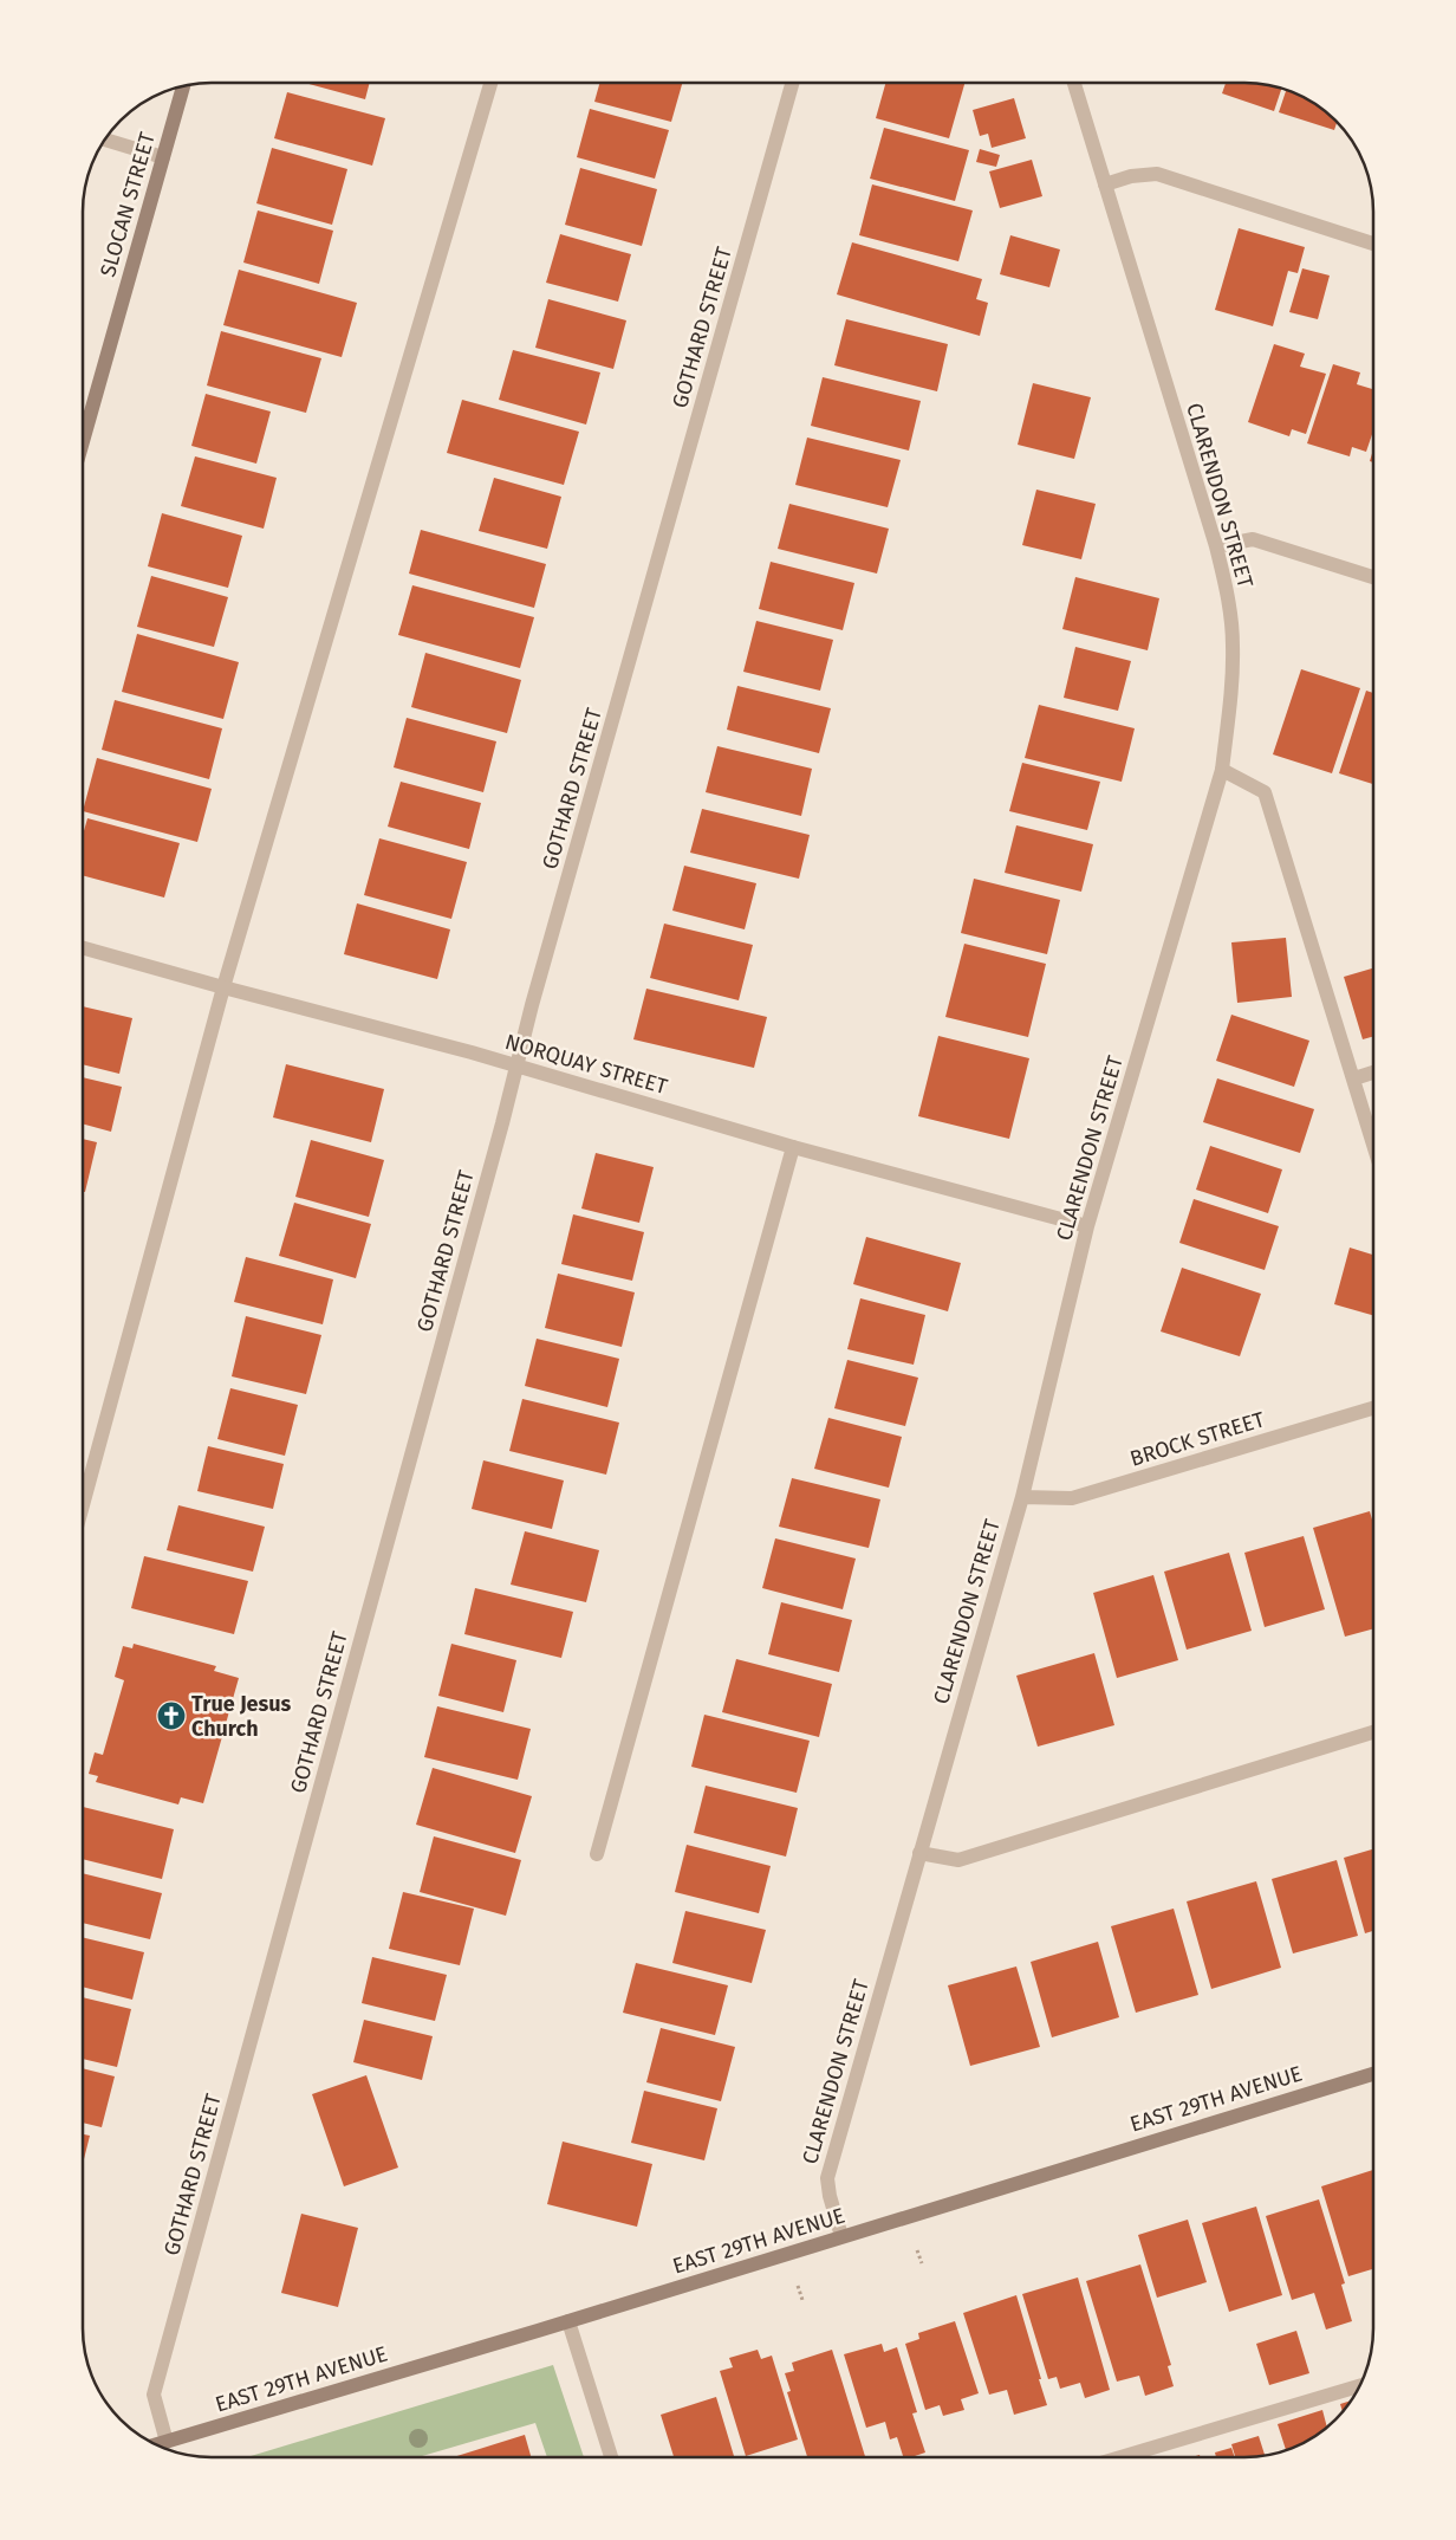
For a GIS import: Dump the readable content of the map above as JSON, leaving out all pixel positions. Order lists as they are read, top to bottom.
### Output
{
  "streets": {
    "street": [
      "SLOCAN STREET",
      "GOTHARD STREET",
      "CLARENDON STREET",
      "NORQUAY STREET",
      "BROCK STREET",
      "EAST 29TH AVENUE"
    ]
  },
  "crossings": [
    ["GOTHARD STREET", "NORQUAY STREET"],
    ["GOTHARD STREET", "EAST 29TH AVENUE"],
    ["CLARENDON STREET", "NORQUAY STREET"],
    ["CLARENDON STREET", "BROCK STREET"],
    ["CLARENDON STREET", "EAST 29TH AVENUE"]
  ],
  "places": {
    "church": ["True Jesus Church"]
  }
}
